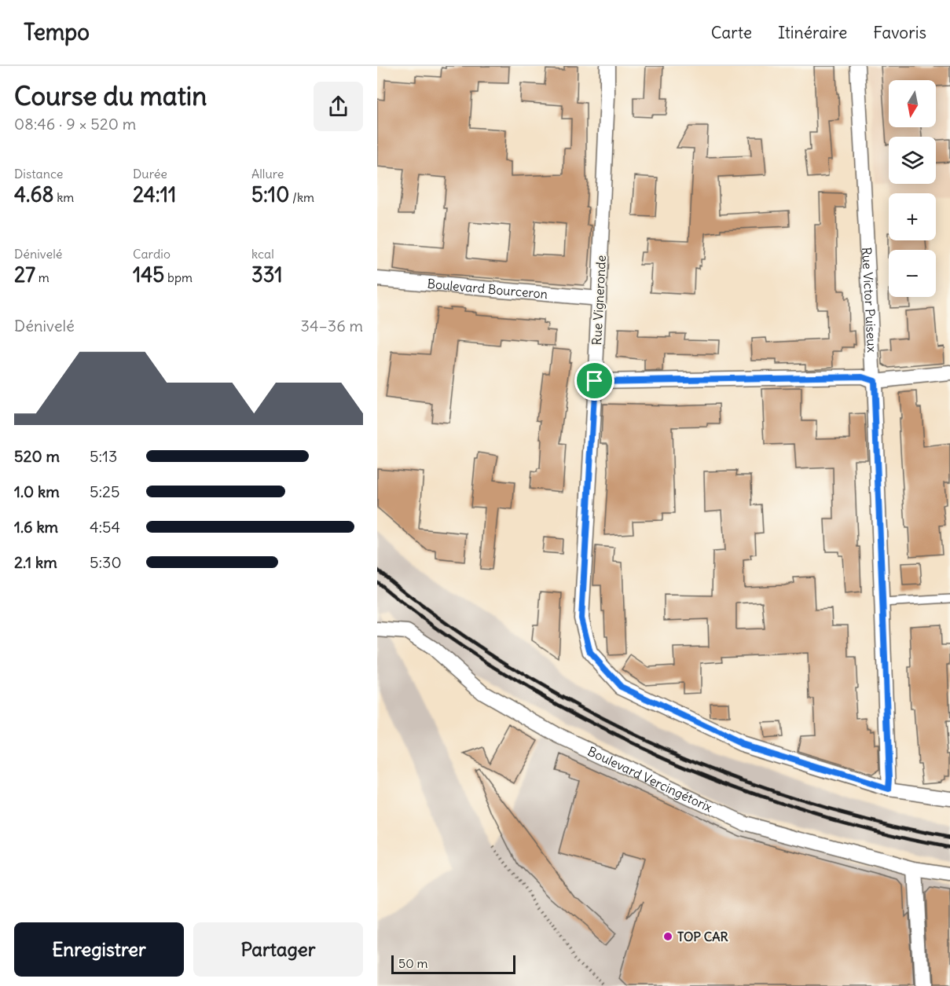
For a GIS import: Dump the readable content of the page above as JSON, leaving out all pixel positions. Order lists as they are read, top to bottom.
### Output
{
  "streets": {
    "street": [
      "Boulevard Bourceron",
      "Rue Vigneronde",
      "Rue Victor Puiseux",
      "Boulevard Vercingétorix"
    ]
  },
  "crossings": [
    ["Boulevard Bourceron", "Rue Vigneronde"],
    ["Rue Vigneronde", "Rue Victor Puiseux"]
  ],
  "places": ["TOP CAR"],
  "scale_bar": "50 m",
  "north": "bottom",
  "page": {
    "header": "Tempo",
    "nav": ["Carte", "Itinéraire", "Favoris"],
    "heading": ["Course du matin", "08:46 · 9 × 520 m"],
    "map_buttons": ["+", "−"],
    "stats": [
      ["Distance", "4.68 km"],
      ["Durée", "24:11"],
      ["Allure", "5:10 /km"],
      ["Dénivelé", "27 m"],
      ["Cardio", "145 bpm"],
      ["kcal", "331"]
    ],
    "chart": ["Dénivelé", "34–36 m"],
    "list": [
      {
        "name": "520 m",
        "note": "5:13"
      },
      {
        "name": "1.0 km",
        "note": "5:25"
      },
      {
        "name": "1.6 km",
        "note": "4:54"
      },
      {
        "name": "2.1 km",
        "note": "5:30"
      }
    ],
    "buttons": ["Enregistrer", "Partager"],
    "scale": "50 m"
  }
}
